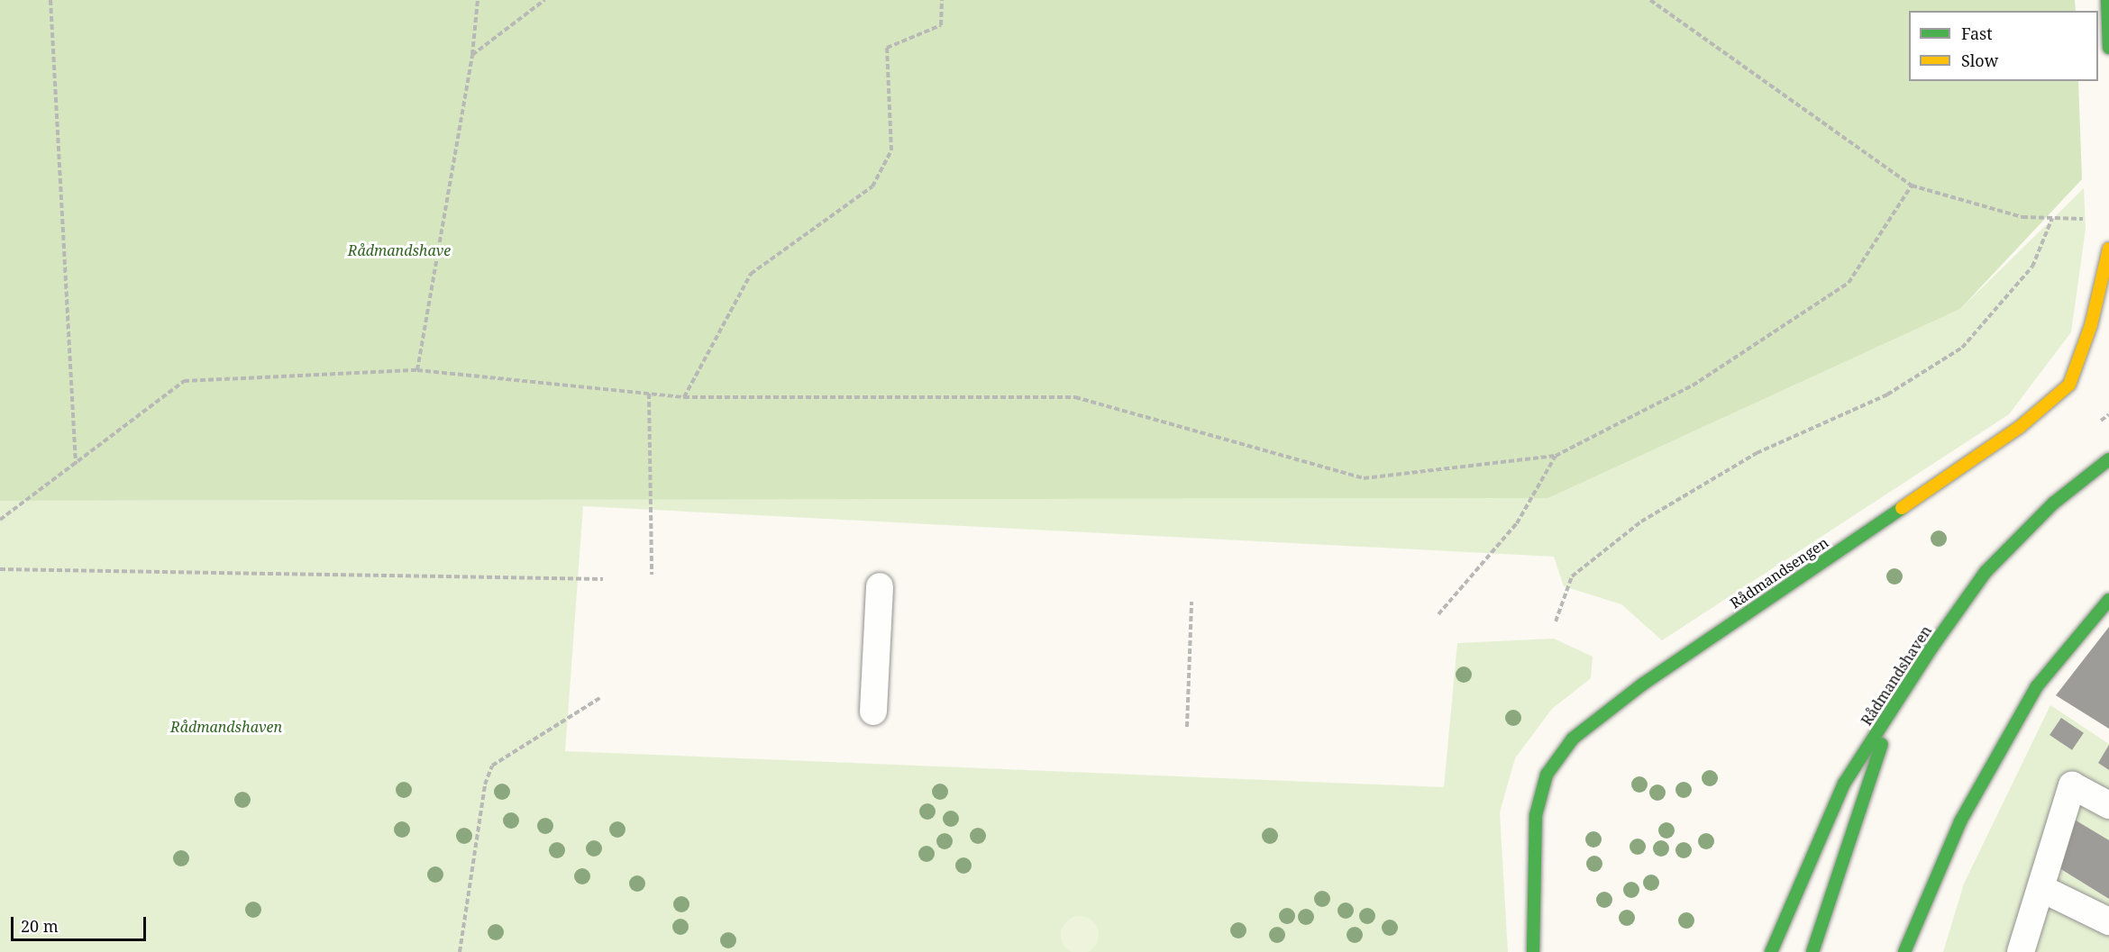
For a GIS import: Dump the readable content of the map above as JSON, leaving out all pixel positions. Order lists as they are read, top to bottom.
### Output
{
  "streets": {
    "main road": ["Rådmandsengen", "Rådmandshaven"]
  },
  "parks": ["Rådmandshave", "Rådmandshaven"],
  "legend": ["Fast", "Slow"],
  "scale_bar": "20 m"
}
